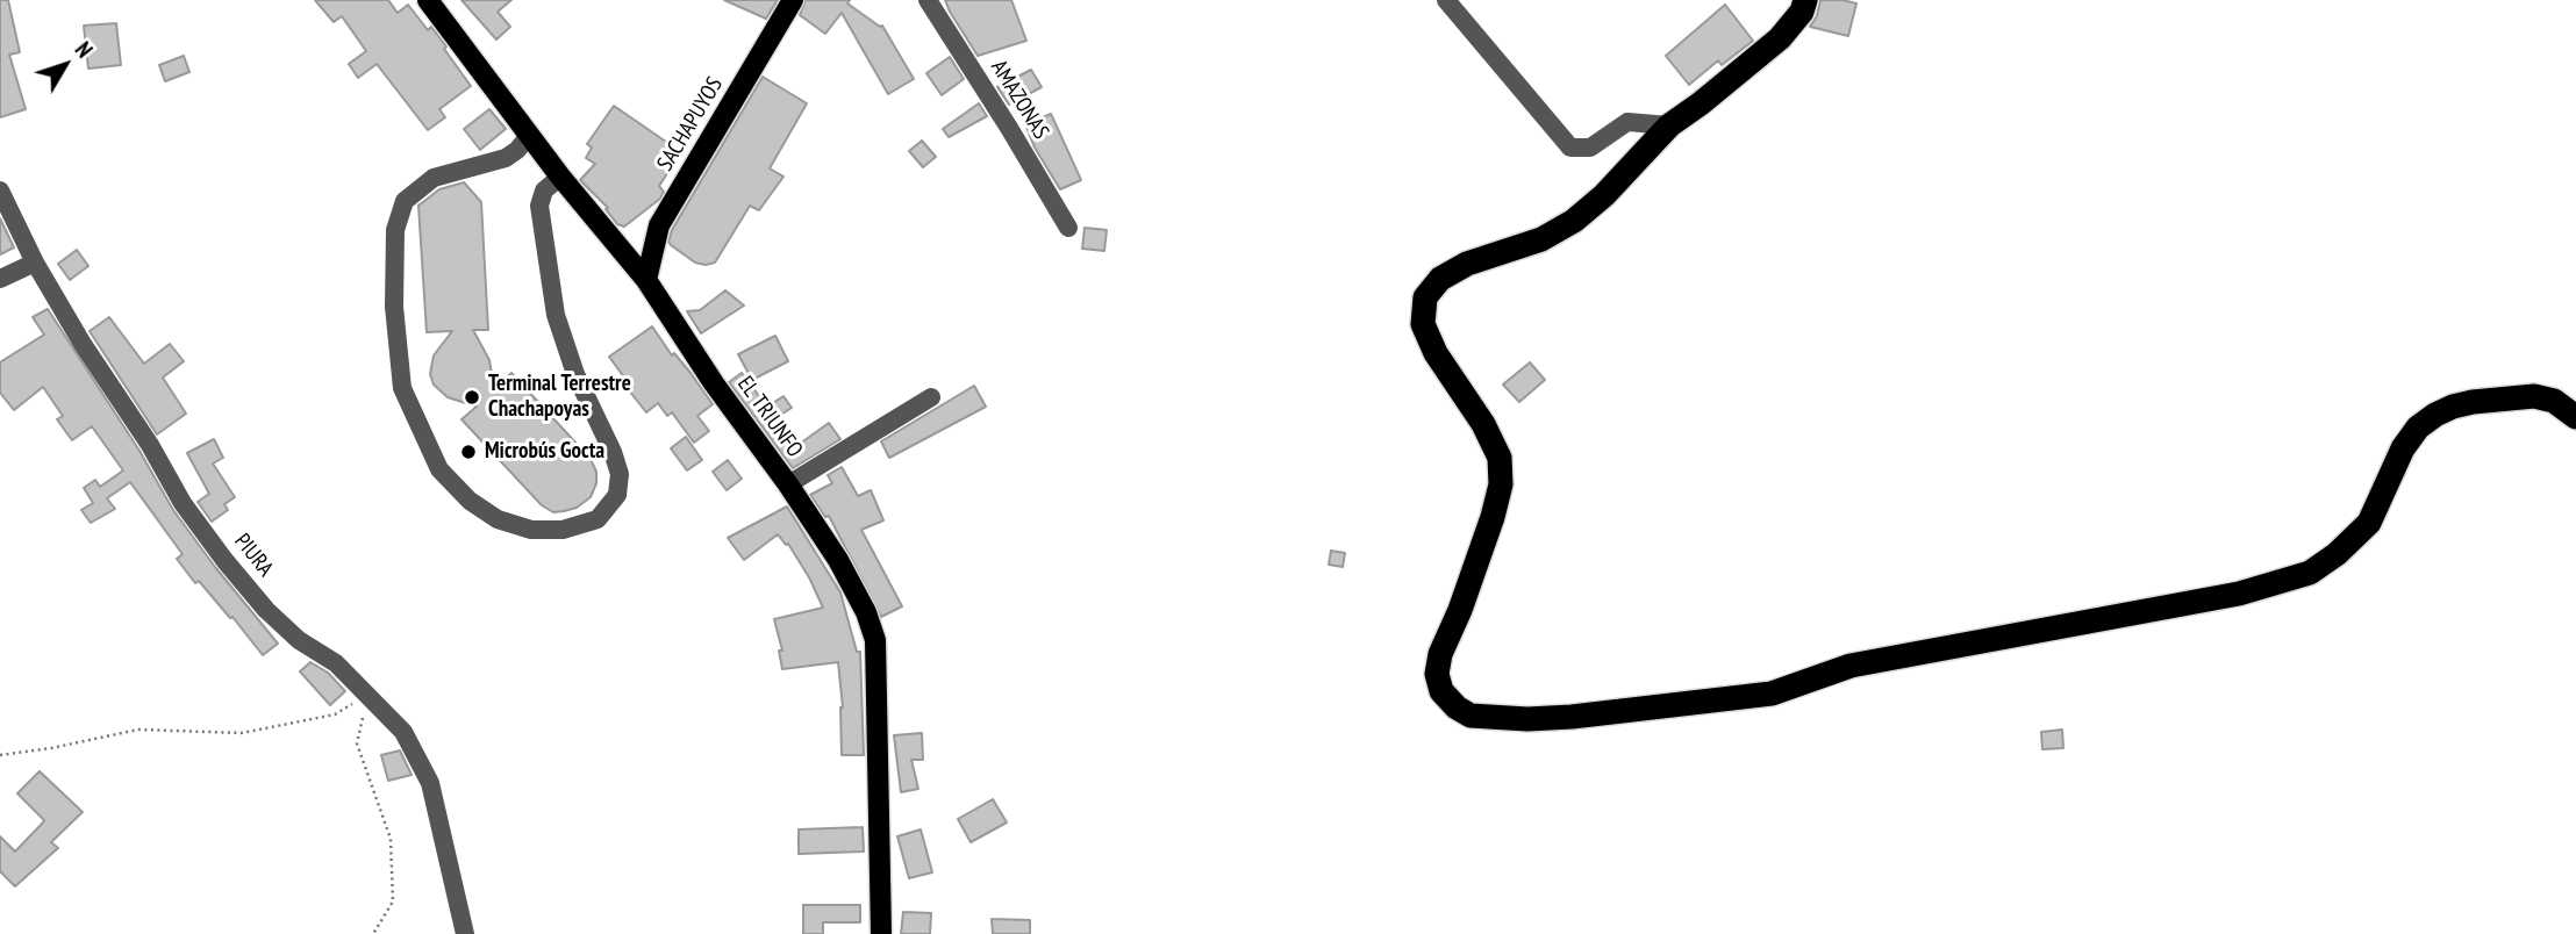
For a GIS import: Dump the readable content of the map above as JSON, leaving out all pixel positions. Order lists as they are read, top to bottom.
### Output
{
  "streets": {
    "main road": ["SACHAPUYOS", "EL TRIUNFO"],
    "street": ["AMAZONAS", "PIURA"]
  },
  "crossings": [
    ["SACHAPUYOS", "EL TRIUNFO"]
  ],
  "places": ["Terminal Terrestre Chachapoyas", "Microbús Gocta"],
  "north": "top right"
}
